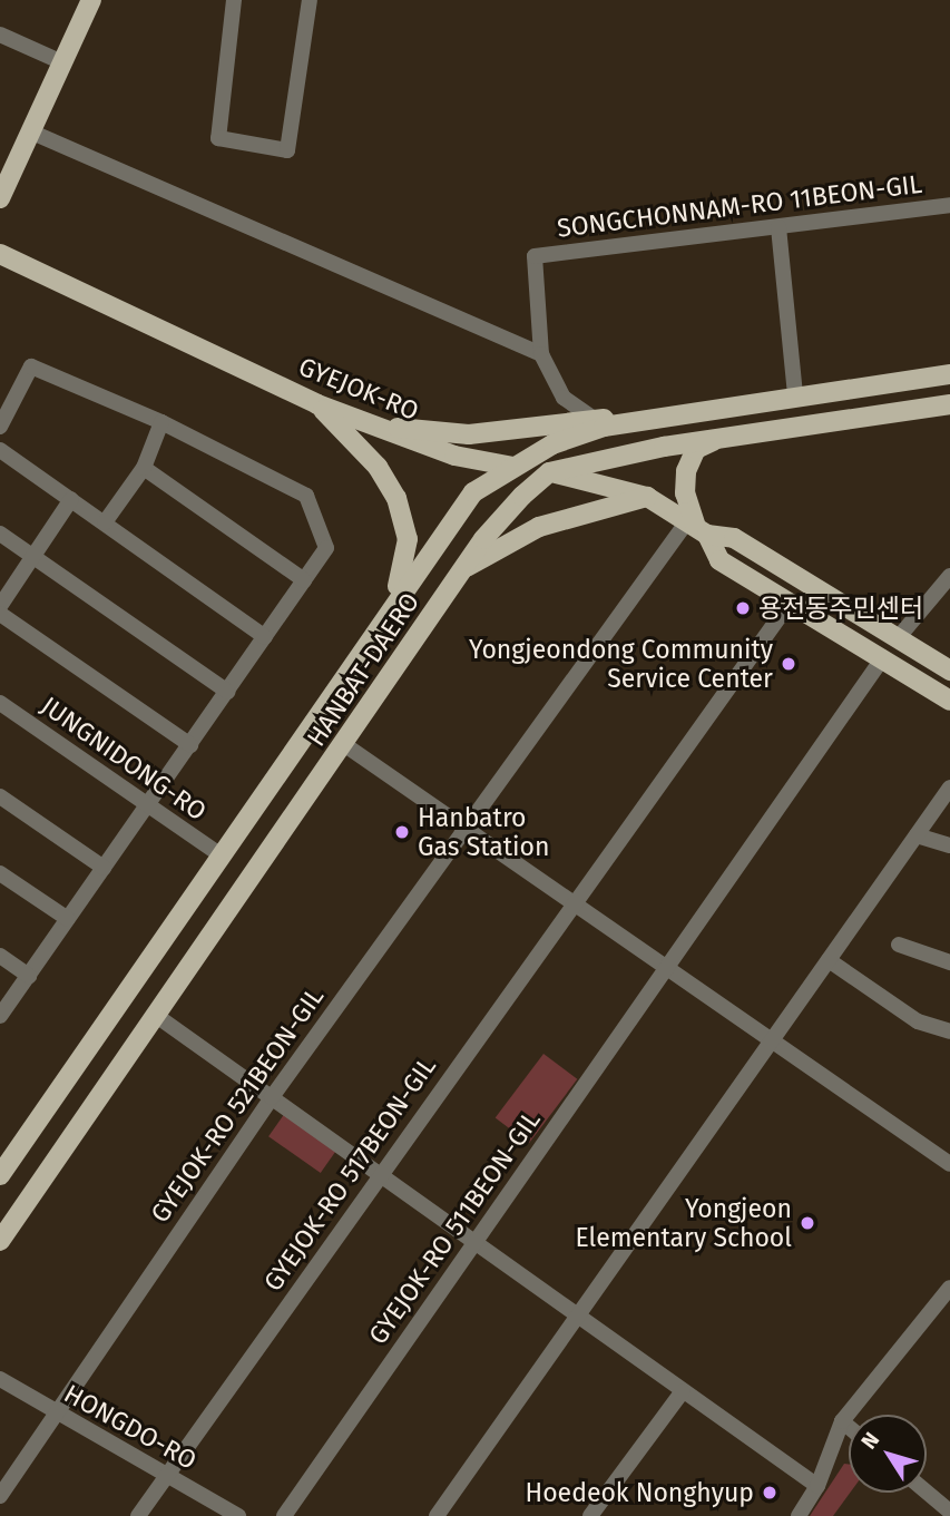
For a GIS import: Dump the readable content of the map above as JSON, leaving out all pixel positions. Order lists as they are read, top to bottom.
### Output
{
  "streets": {
    "main road": ["GYEJOK-RO", "HANBAT-DAERO"],
    "street": [
      "SONGCHONNAM-RO 11BEON-GIL",
      "JUNGNIDONG-RO",
      "GYEJOK-RO 521BEON-GIL",
      "GYEJOK-RO 517BEON-GIL",
      "GYEJOK-RO 511BEON-GIL",
      "HONGDO-RO"
    ]
  },
  "crossings": [
    ["GYEJOK-RO", "HANBAT-DAERO"],
    ["GYEJOK-RO", "GYEJOK-RO 521BEON-GIL"],
    ["GYEJOK-RO", "GYEJOK-RO 517BEON-GIL"],
    ["GYEJOK-RO", "GYEJOK-RO 511BEON-GIL"],
    ["HANBAT-DAERO", "JUNGNIDONG-RO"],
    ["GYEJOK-RO 521BEON-GIL", "HONGDO-RO"],
    ["GYEJOK-RO 517BEON-GIL", "HONGDO-RO"]
  ],
  "places": [
    "용전동주민센터",
    "Yongjeondong Community Service Center",
    "Hanbatro Gas Station",
    "Yongjeon Elementary School",
    "Hoedeok Nonghyup"
  ],
  "north": "top left"
}
